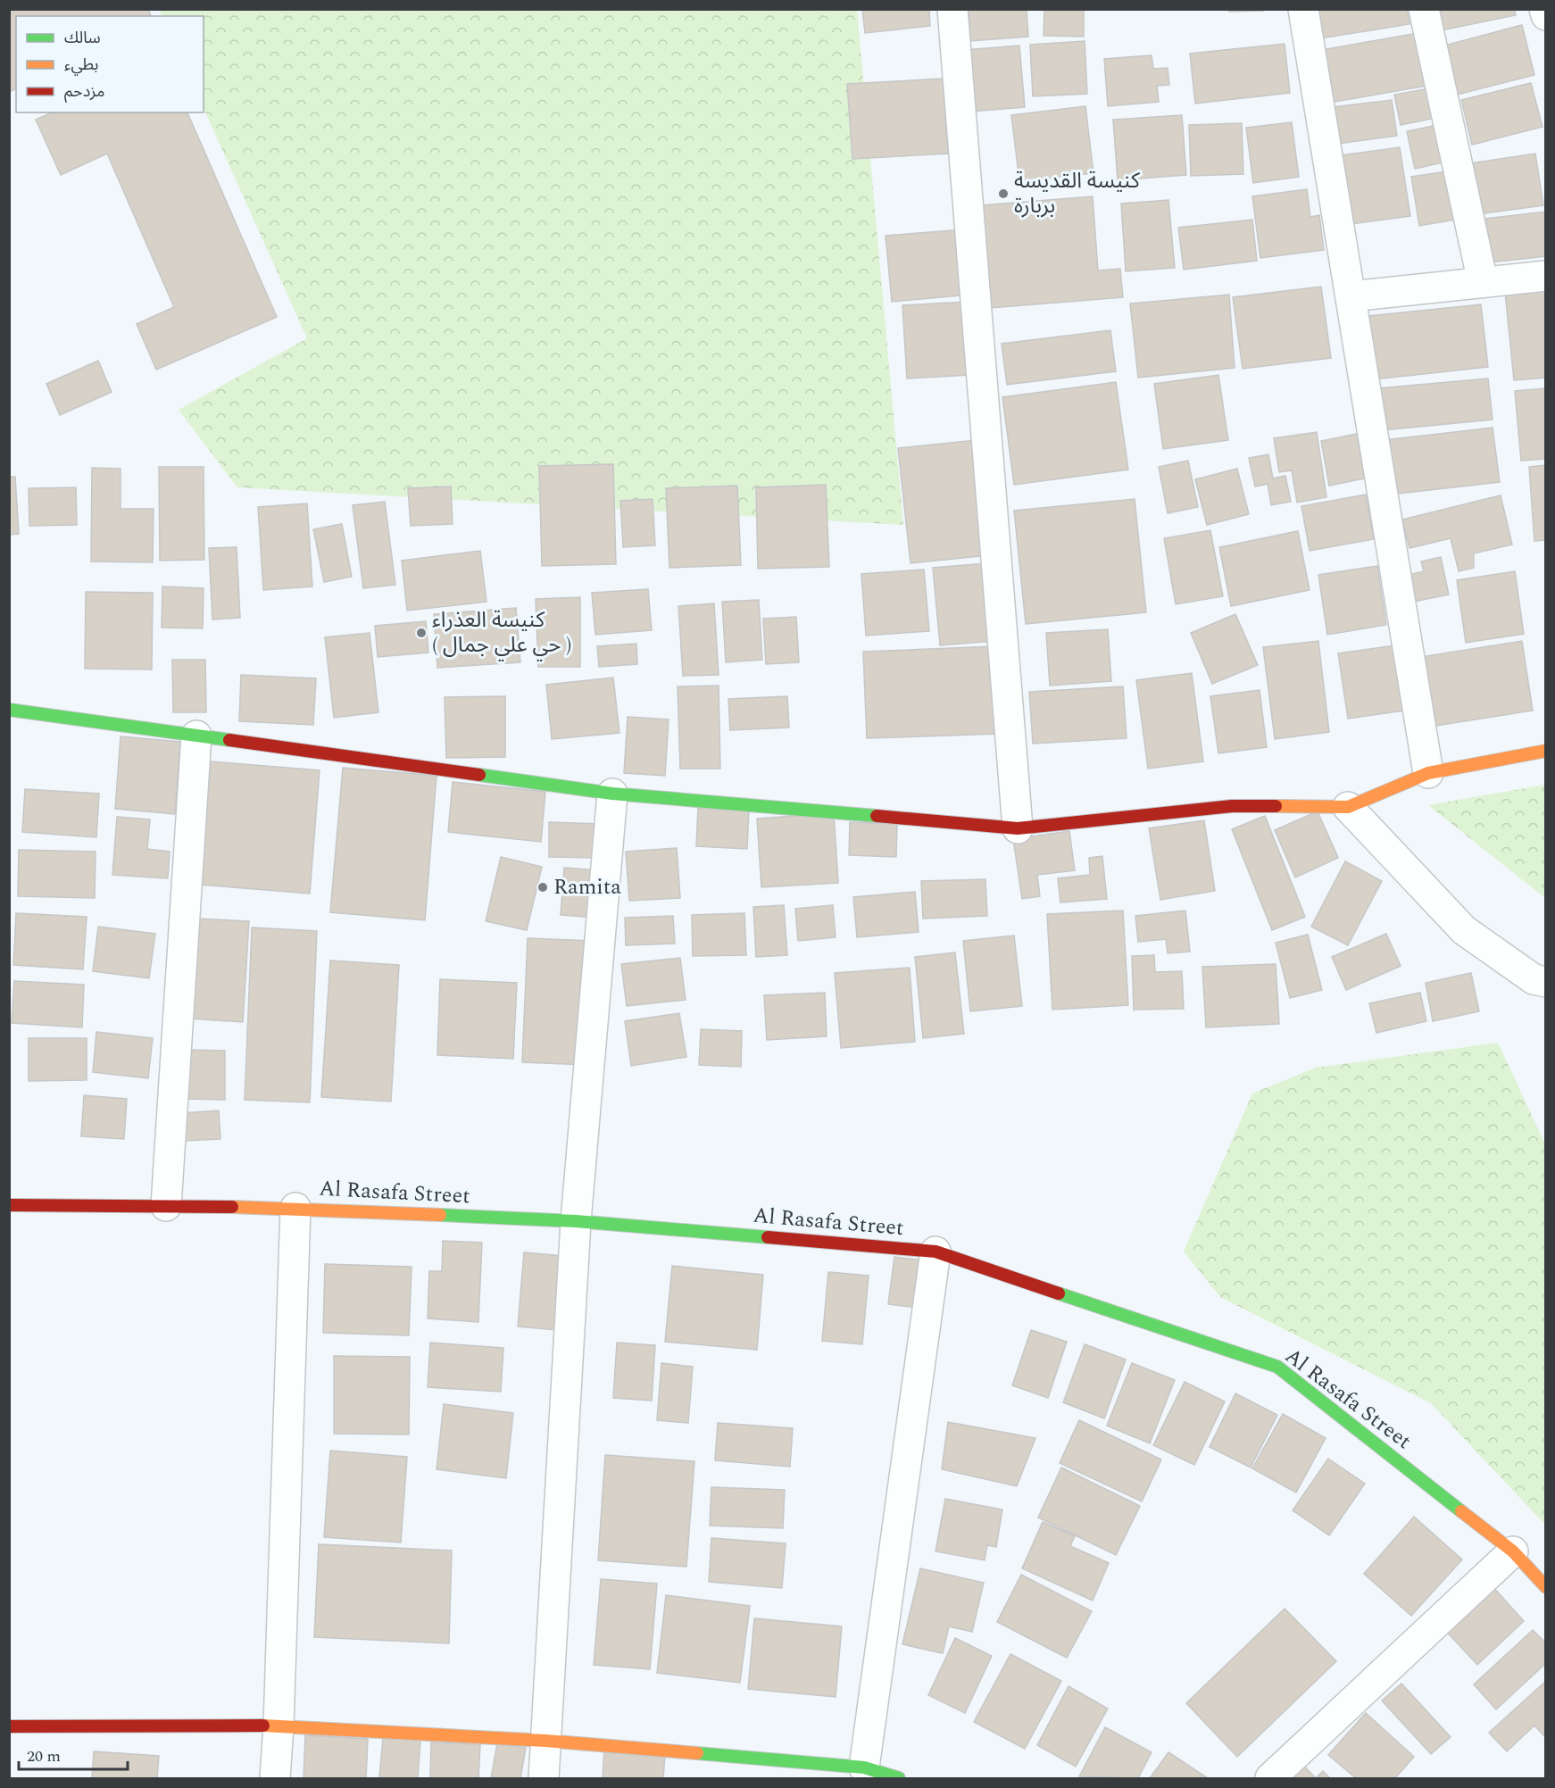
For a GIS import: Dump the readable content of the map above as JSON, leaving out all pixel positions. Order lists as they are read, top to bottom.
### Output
{
  "streets": {
    "street": ["Al Rasafa Street"]
  },
  "places": ["كنيسة القديسة بربارة", "كنيسة العذراء ( حي علي جمال )", "Ramita"],
  "legend": ["سالك", "بطيء", "مزدحم"],
  "scale_bar": "20 m"
}
